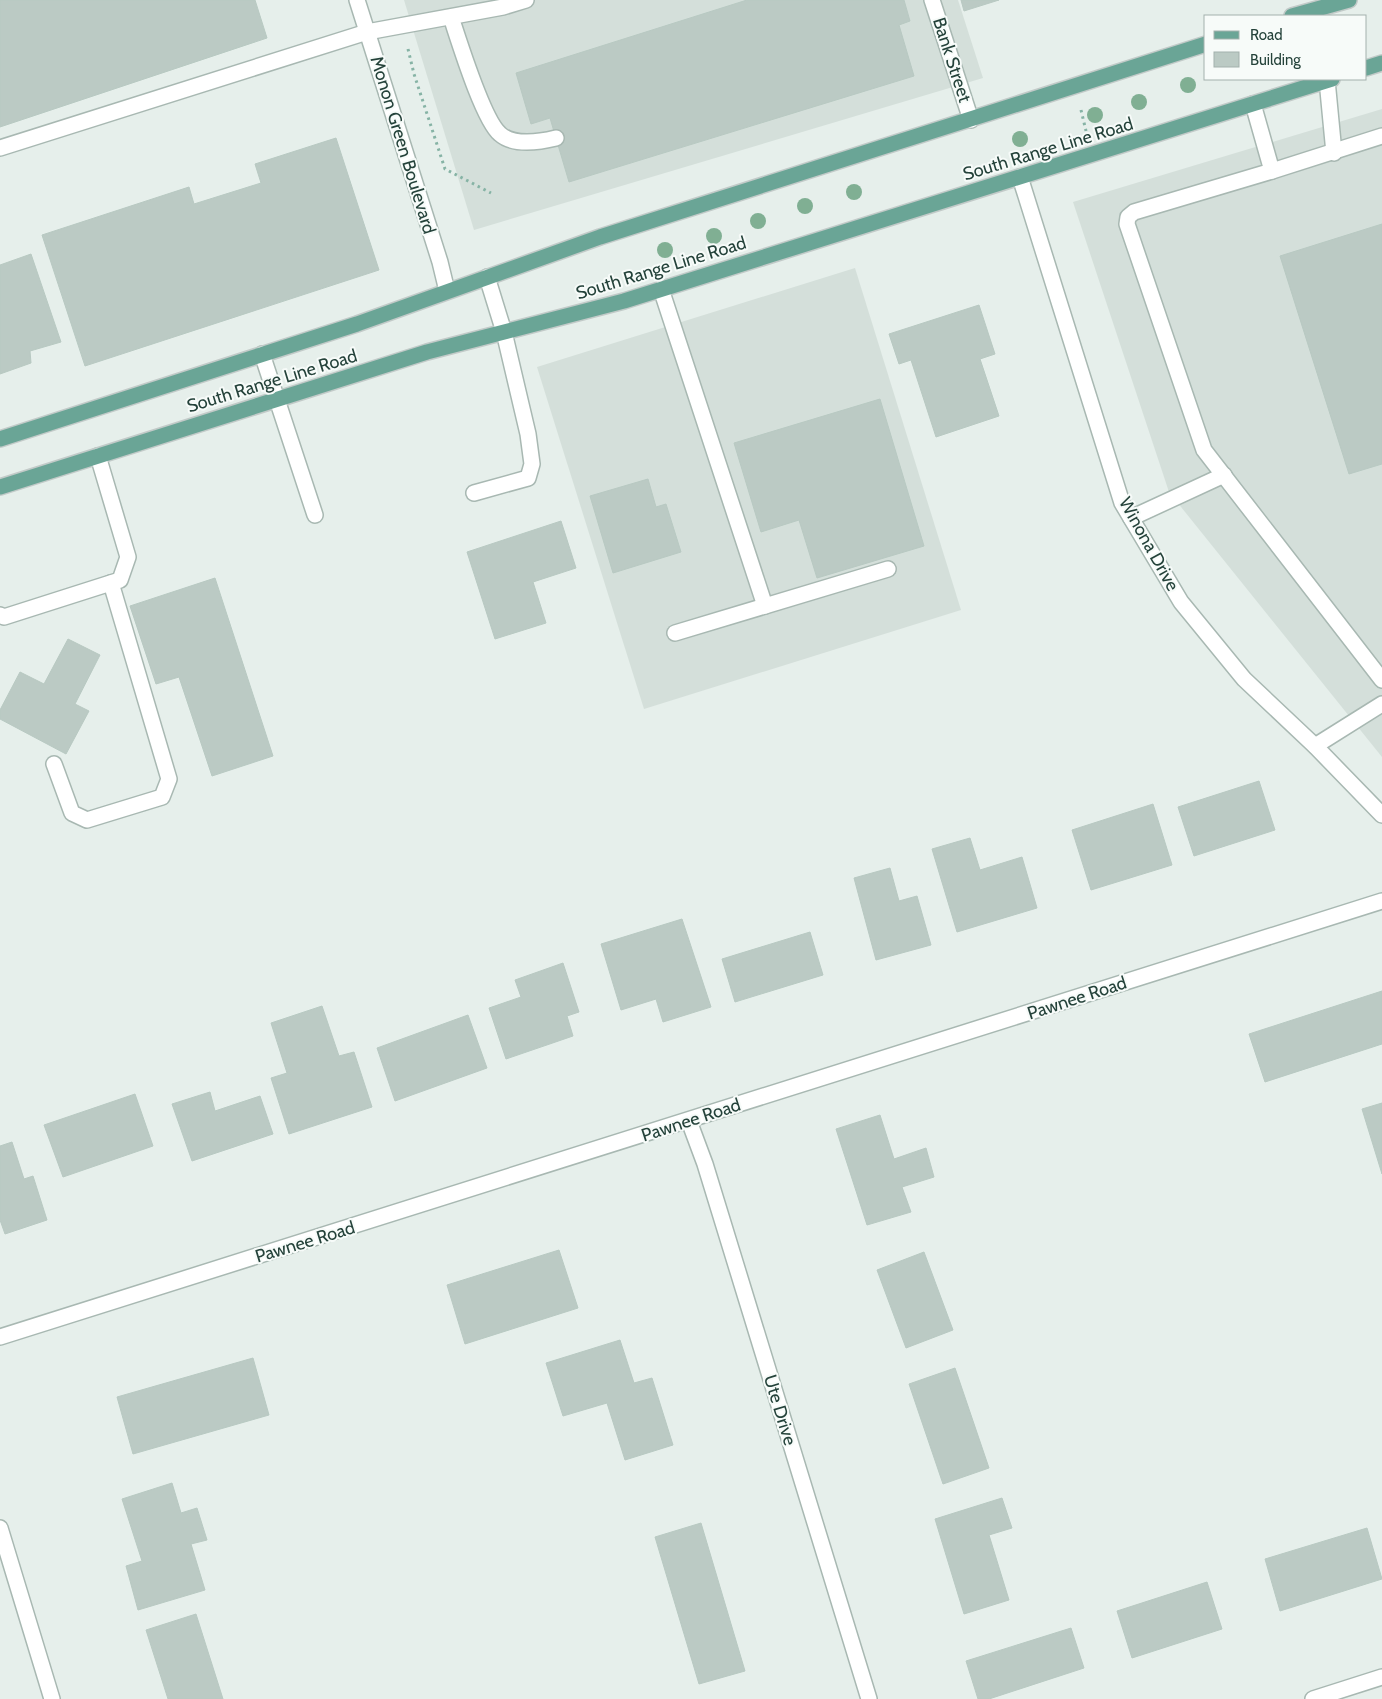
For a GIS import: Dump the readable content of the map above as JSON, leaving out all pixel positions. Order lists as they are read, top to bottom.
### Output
{
  "streets": {
    "main road": ["South Range Line Road"],
    "street": [
      "Bank Street",
      "Monon Green Boulevard",
      "Winona Drive",
      "Pawnee Road",
      "Ute Drive"
    ]
  },
  "crossings": [
    ["Bank Street", "South Range Line Road"],
    ["Monon Green Boulevard", "South Range Line Road"],
    ["South Range Line Road", "Winona Drive"],
    ["Pawnee Road", "Ute Drive"]
  ],
  "legend": ["Road", "Building"]
}
